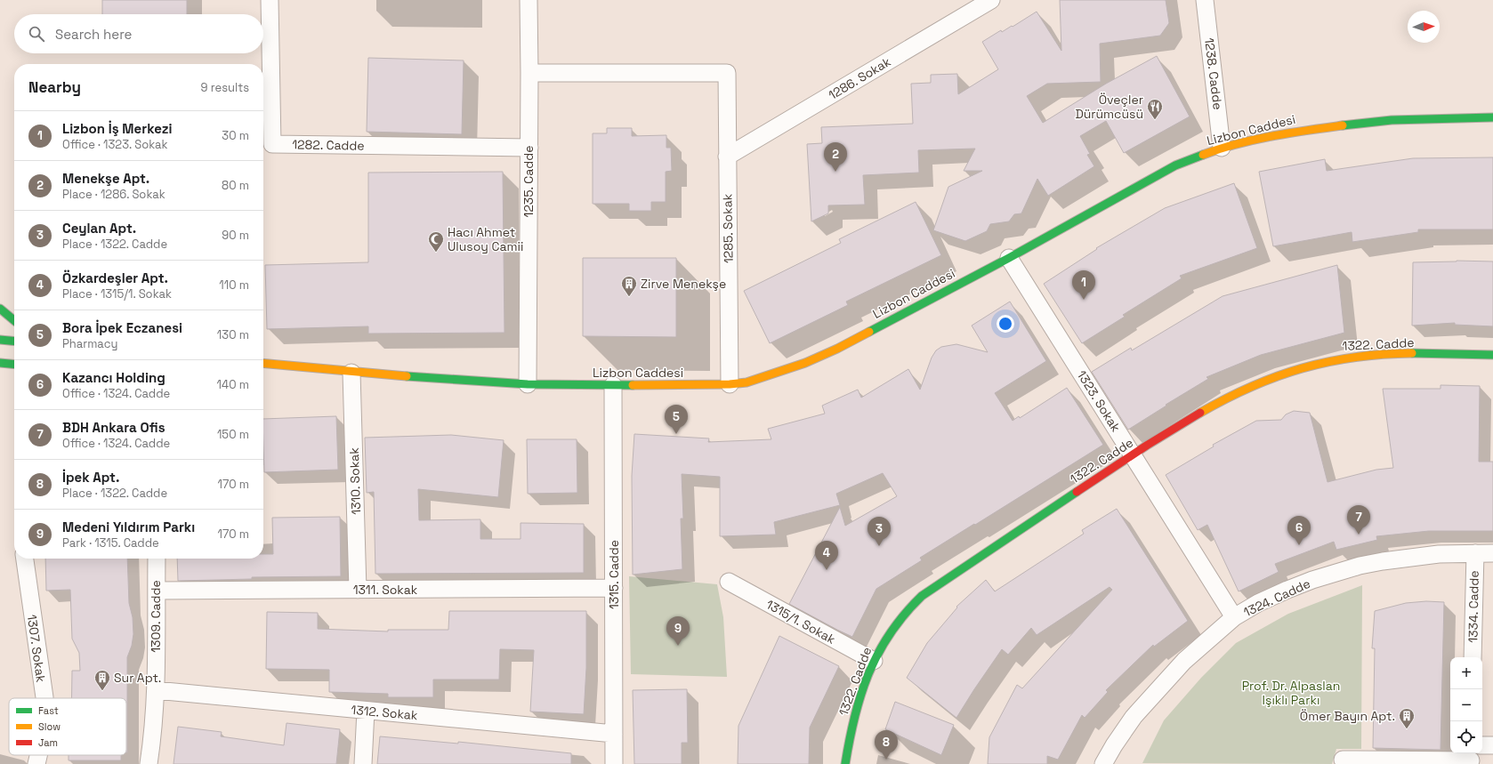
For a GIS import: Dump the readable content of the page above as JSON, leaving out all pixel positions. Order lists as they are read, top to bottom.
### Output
{
  "streets": {
    "main road": ["Lizbon Caddesi", "1322. Cadde"],
    "street": [
      "1238. Cadde",
      "1286. Sokak",
      "1282. Cadde",
      "1235. Cadde",
      "1285. Sokak",
      "1323. Sokak",
      "1310. Sokak",
      "1315. Cadde",
      "1311. Sokak",
      "1324. Cadde",
      "1334. Cadde",
      "1309. Cadde",
      "1315/1. Sokak",
      "1307. Sokak",
      "1312. Sokak"
    ]
  },
  "crossings": [
    ["1238. Cadde", "Lizbon Caddesi"],
    ["1286. Sokak", "1285. Sokak"],
    ["Lizbon Caddesi", "1235. Cadde"],
    ["Lizbon Caddesi", "1285. Sokak"],
    ["Lizbon Caddesi", "1323. Sokak"],
    ["Lizbon Caddesi", "1310. Sokak"],
    ["Lizbon Caddesi", "1315. Cadde"],
    ["1282. Cadde", "1235. Cadde"],
    ["1235. Cadde", "1285. Sokak"],
    ["1322. Cadde", "1323. Sokak"],
    ["1322. Cadde", "1315/1. Sokak"],
    ["1323. Sokak", "1324. Cadde"],
    ["1310. Sokak", "1311. Sokak"],
    ["1315. Cadde", "1311. Sokak"],
    ["1315. Cadde", "1312. Sokak"],
    ["1311. Sokak", "1309. Cadde"],
    ["1324. Cadde", "1334. Cadde"],
    ["1309. Cadde", "1312. Sokak"]
  ],
  "parks": ["Prof. Dr. Alpaslan Işıklı Parkı"],
  "places": {
    "restaurant": ["Öveçler Dürümcüsü"],
    "mosque": ["Hacı Ahmet Ulusoy Camii"],
    "building": ["Zirve Menekşe", "Sur Apt.", "Ömer Bayın Apt."]
  },
  "legend": ["Fast", "Slow", "Jam"],
  "north": "right",
  "page": {
    "search": "Search here",
    "heading": ["Nearby", "9 results"],
    "list": [
      {
        "mark": "1",
        "name": "Lizbon İş Merkezi",
        "note": "Office · 1323. Sokak",
        "value": "30 m"
      },
      {
        "mark": "2",
        "name": "Menekşe Apt.",
        "note": "Place · 1286. Sokak",
        "value": "80 m"
      },
      {
        "mark": "3",
        "name": "Ceylan Apt.",
        "note": "Place · 1322. Cadde",
        "value": "90 m"
      },
      {
        "mark": "4",
        "name": "Özkardeşler Apt.",
        "note": "Place · 1315/1. Sokak",
        "value": "110 m"
      },
      {
        "mark": "5",
        "name": "Bora İpek Eczanesi",
        "note": "Pharmacy",
        "value": "130 m"
      },
      {
        "mark": "6",
        "name": "Kazancı Holding",
        "note": "Office · 1324. Cadde",
        "value": "140 m"
      },
      {
        "mark": "7",
        "name": "BDH Ankara Ofis",
        "note": "Office · 1324. Cadde",
        "value": "150 m"
      },
      {
        "mark": "8",
        "name": "İpek Apt.",
        "note": "Place · 1322. Cadde",
        "value": "170 m"
      },
      {
        "mark": "9",
        "name": "Medeni Yıldırım Parkı",
        "note": "Park · 1315. Cadde",
        "value": "170 m"
      }
    ],
    "pins": [
      "2",
      "1",
      "5",
      "7",
      "6",
      "3",
      "4",
      "9",
      "8"
    ],
    "map_buttons": ["+", "−"]
  }
}
